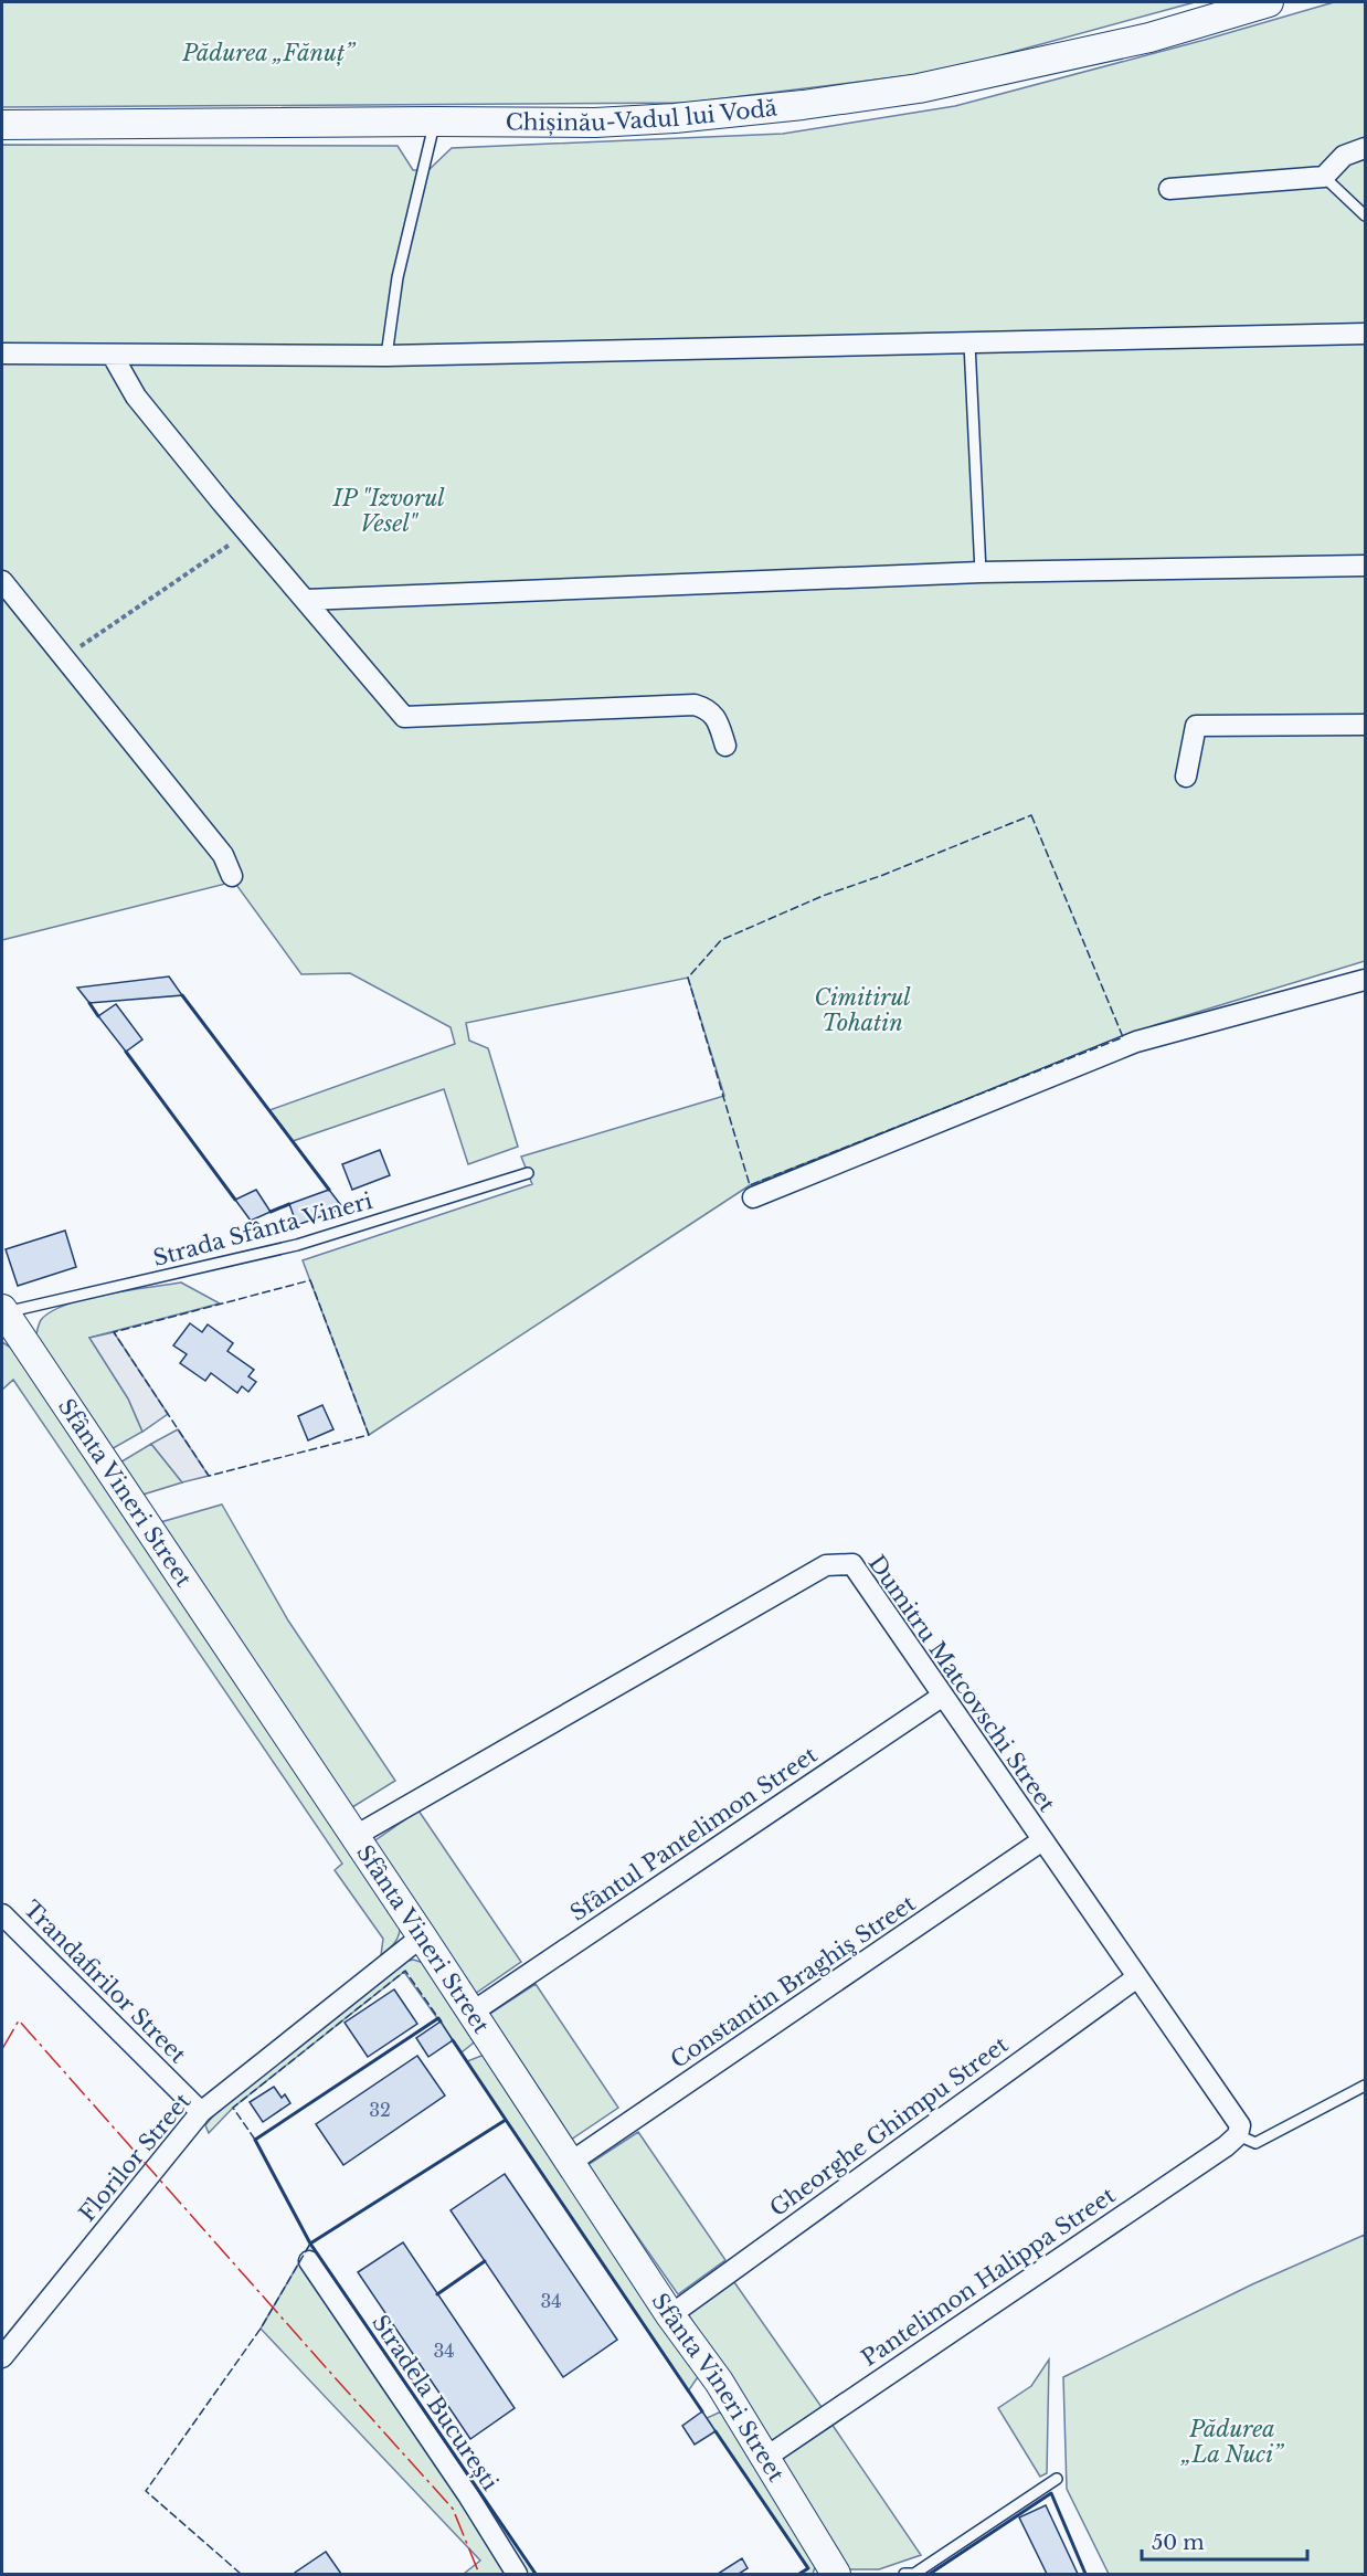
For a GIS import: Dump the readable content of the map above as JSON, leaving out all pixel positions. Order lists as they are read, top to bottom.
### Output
{
  "streets": {
    "street": [
      "Chișinău-Vadul lui Vodă",
      "Sfânta Vineri Street",
      "Dumitru Matcovschi Street",
      "Sfântul Pantelimon Street",
      "Trandafirilor Street",
      "Constantin Braghiş Street",
      "Gheorghe Ghimpu Street",
      "Florilor Street",
      "Pantelimon Halippa Street",
      "Stradela București"
    ],
    "lane": ["Strada Sfânta Vineri"]
  },
  "crossings": [
    ["Strada Sfânta Vineri", "Sfânta Vineri Street"],
    ["Sfânta Vineri Street", "Dumitru Matcovschi Street"],
    ["Sfânta Vineri Street", "Sfântul Pantelimon Street"],
    ["Sfânta Vineri Street", "Constantin Braghiş Street"],
    ["Sfânta Vineri Street", "Gheorghe Ghimpu Street"],
    ["Sfânta Vineri Street", "Florilor Street"],
    ["Sfânta Vineri Street", "Pantelimon Halippa Street"],
    ["Dumitru Matcovschi Street", "Sfântul Pantelimon Street"],
    ["Dumitru Matcovschi Street", "Constantin Braghiş Street"],
    ["Dumitru Matcovschi Street", "Gheorghe Ghimpu Street"],
    ["Dumitru Matcovschi Street", "Pantelimon Halippa Street"],
    ["Trandafirilor Street", "Florilor Street"]
  ],
  "parks": [
    "Pădurea „Fănuț”",
    "IP \"Izvorul Vesel\"",
    "Cimitirul Tohatin",
    "Pădurea „La Nuci”"
  ],
  "house_numbers": ["32", "34", "34"],
  "scale_bar": "50 m"
}
